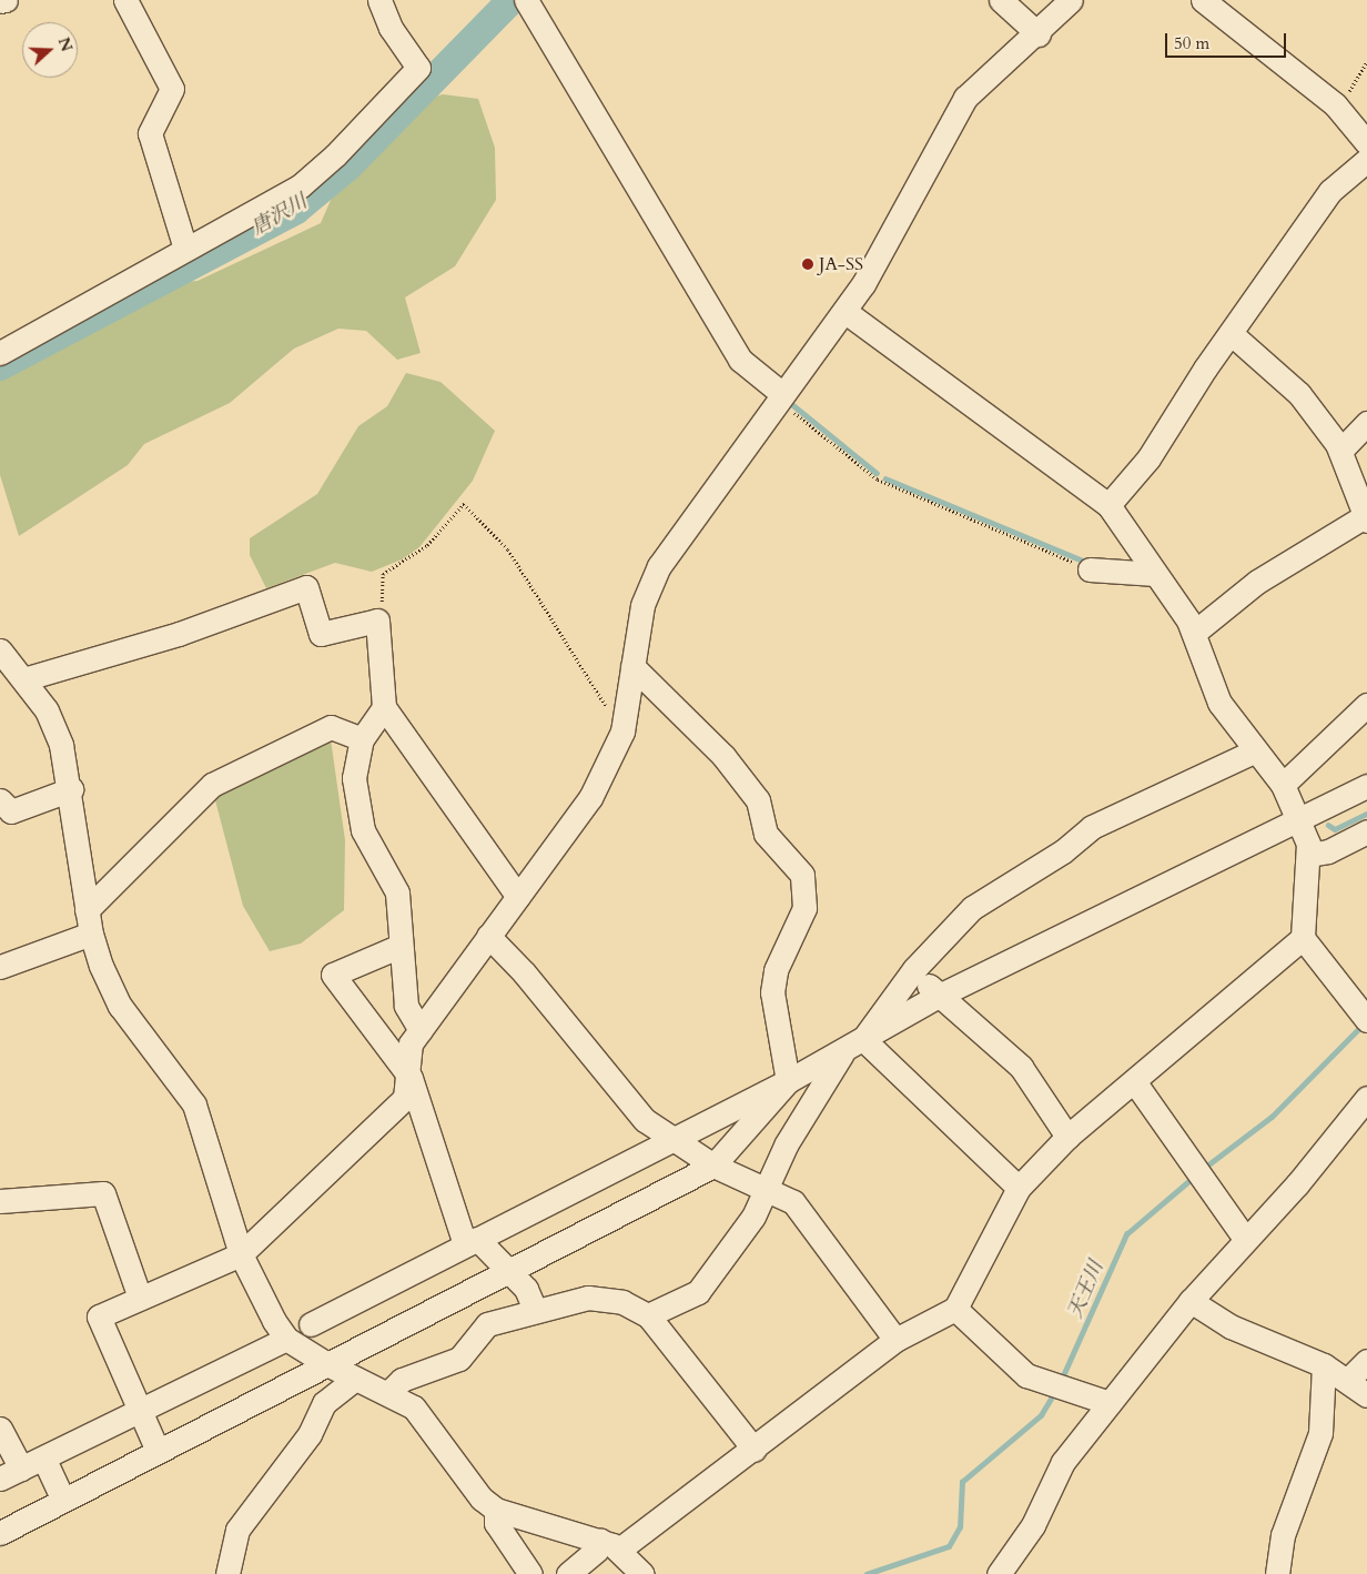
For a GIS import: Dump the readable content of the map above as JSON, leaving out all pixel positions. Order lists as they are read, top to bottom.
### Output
{
  "water": ["唐沢川", "天王川"],
  "places": ["JA-SS"],
  "scale_bar": "50 m",
  "north": "right"
}
